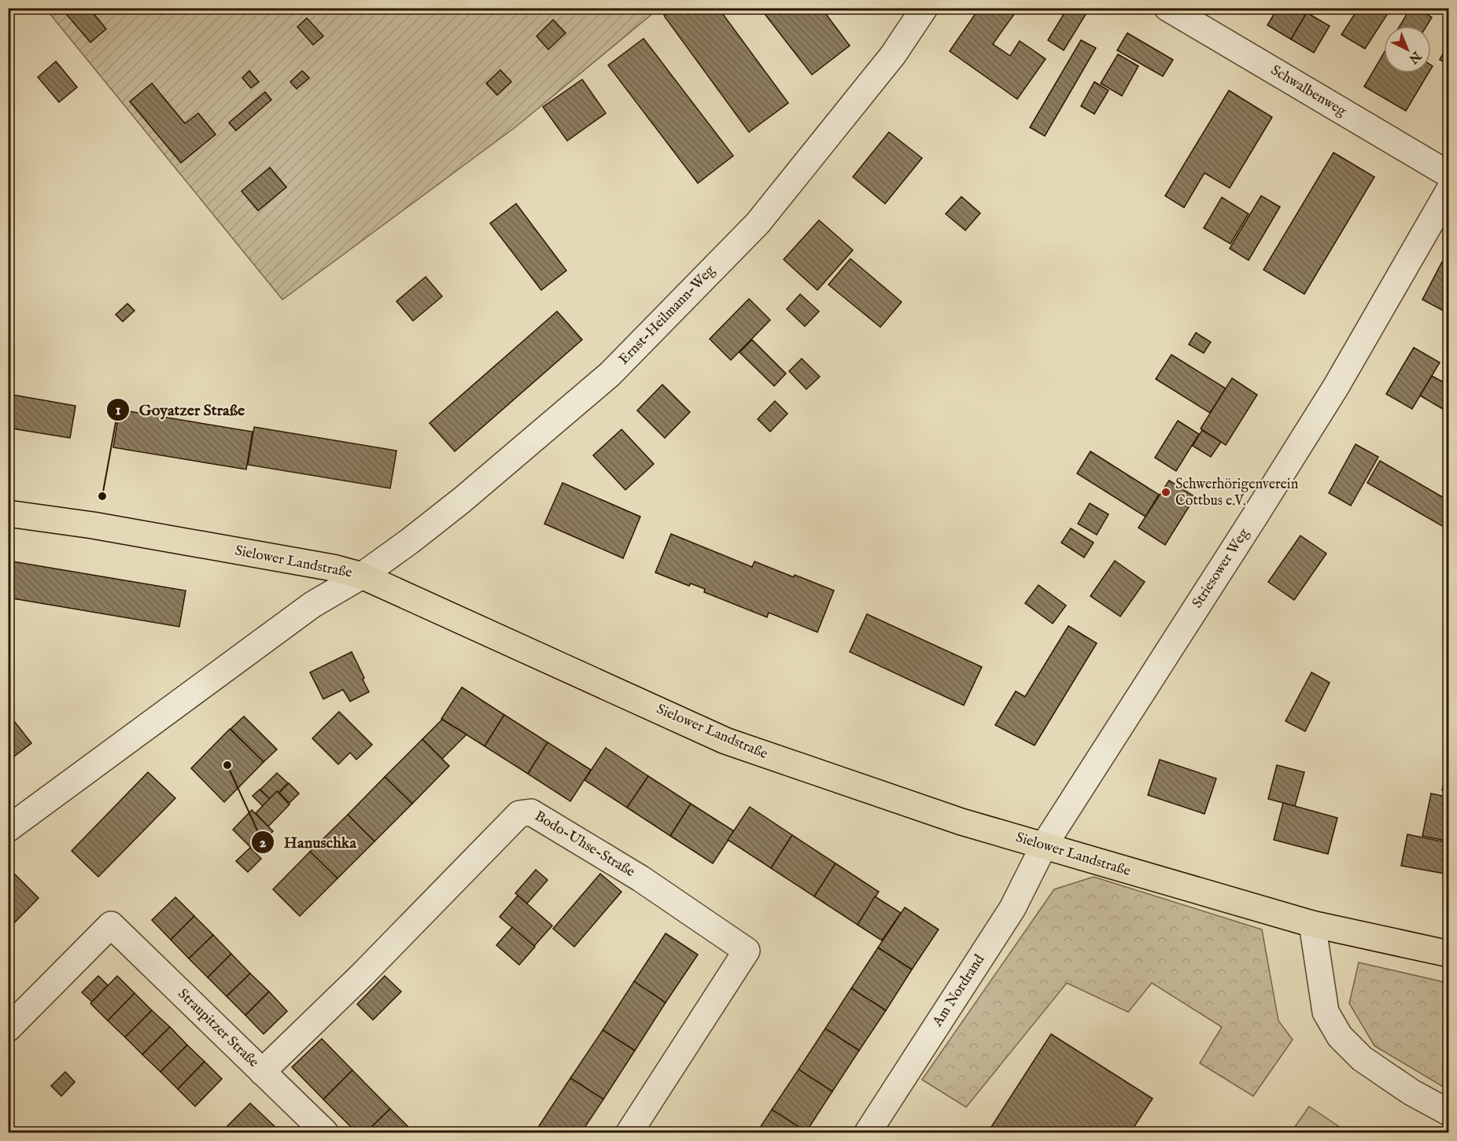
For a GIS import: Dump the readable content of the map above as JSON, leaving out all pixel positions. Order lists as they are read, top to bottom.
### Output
{
  "streets": {
    "main road": ["Sielower Landstraße"],
    "street": [
      "Schwalbenweg",
      "Ernst-Heilmann-Weg",
      "Striesower Weg",
      "Bodo-Uhse-Straße",
      "Am Nordrand",
      "Straupitzer Straße"
    ]
  },
  "crossings": [
    ["Ernst-Heilmann-Weg", "Sielower Landstraße"],
    ["Sielower Landstraße", "Striesower Weg"],
    ["Sielower Landstraße", "Am Nordrand"],
    ["Striesower Weg", "Am Nordrand"],
    ["Bodo-Uhse-Straße", "Straupitzer Straße"]
  ],
  "places": ["Schwerhörigenverein Cottbus e.V.", "Goyatzer Straße", "Hanuschka"],
  "north": "bottom right"
}
